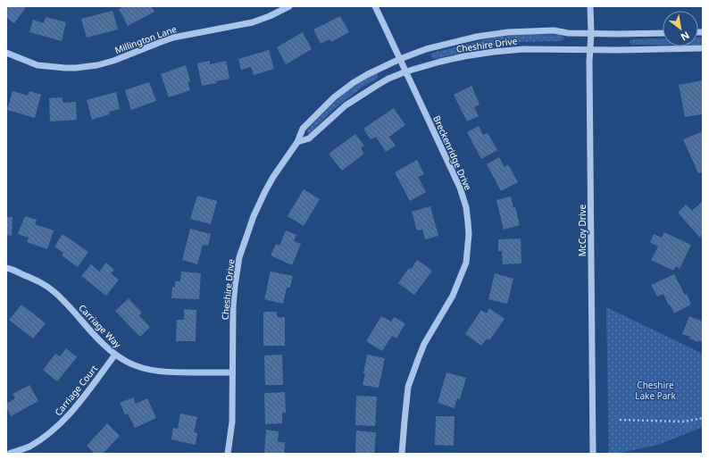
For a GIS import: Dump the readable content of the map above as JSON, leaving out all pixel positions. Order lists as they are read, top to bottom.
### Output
{
  "streets": {
    "street": [
      "Millington Lane",
      "Cheshire Drive",
      "Breckenridge Drive",
      "McCoy Drive",
      "Carriage Way",
      "Carriage Court"
    ]
  },
  "crossings": [
    ["Cheshire Drive", "Breckenridge Drive"],
    ["Cheshire Drive", "McCoy Drive"],
    ["Cheshire Drive", "Carriage Way"],
    ["Carriage Way", "Carriage Court"]
  ],
  "parks": ["Cheshire Lake Park"],
  "north": "bottom right"
}
